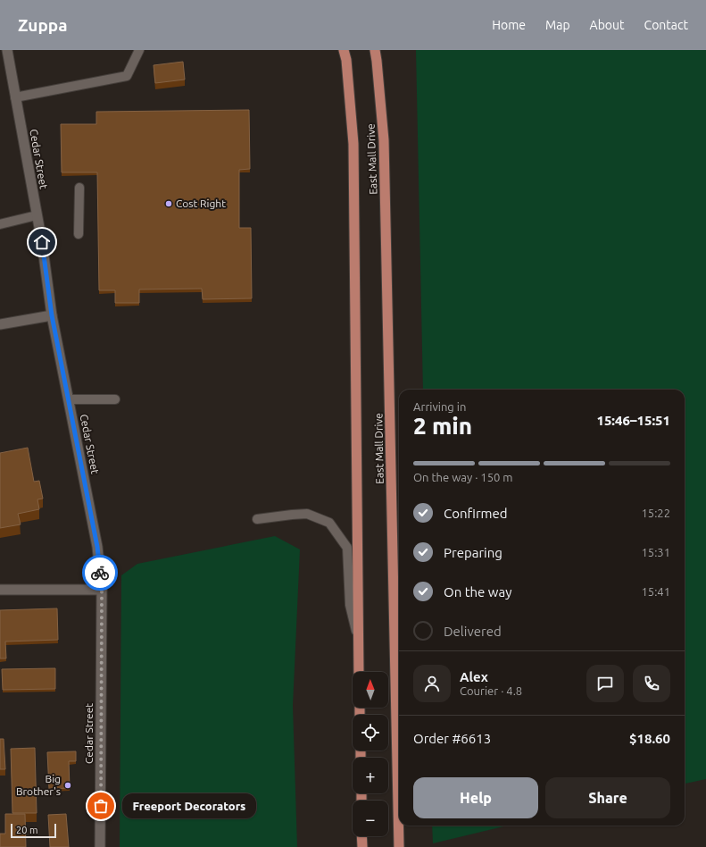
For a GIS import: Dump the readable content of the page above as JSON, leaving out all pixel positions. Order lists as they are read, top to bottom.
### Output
{
  "streets": {
    "main road": ["Cedar Street", "East Mall Drive"]
  },
  "places": ["Cost Right", "Big Brother's", "Freeport Decorators"],
  "scale_bar": "20 m",
  "north": "top",
  "page": {
    "header": "Zuppa",
    "nav": [
      "Home",
      "Map",
      "About",
      "Contact"
    ],
    "heading": ["2 min", "Arriving in", "15:46–15:51"],
    "panel": [
      "Alex",
      "Courier · 4.8",
      "Order #6613",
      "$18.60"
    ],
    "bar": "On the way · 150 m",
    "list": [
      ["Confirmed", "15:22"],
      ["Preparing", "15:31"],
      ["On the way", "15:41"],
      "Delivered"
    ],
    "map_buttons": ["+", "−"],
    "buttons": ["Help", "Share"],
    "bubble": "Freeport Decorators",
    "scale": "20 m"
  }
}
